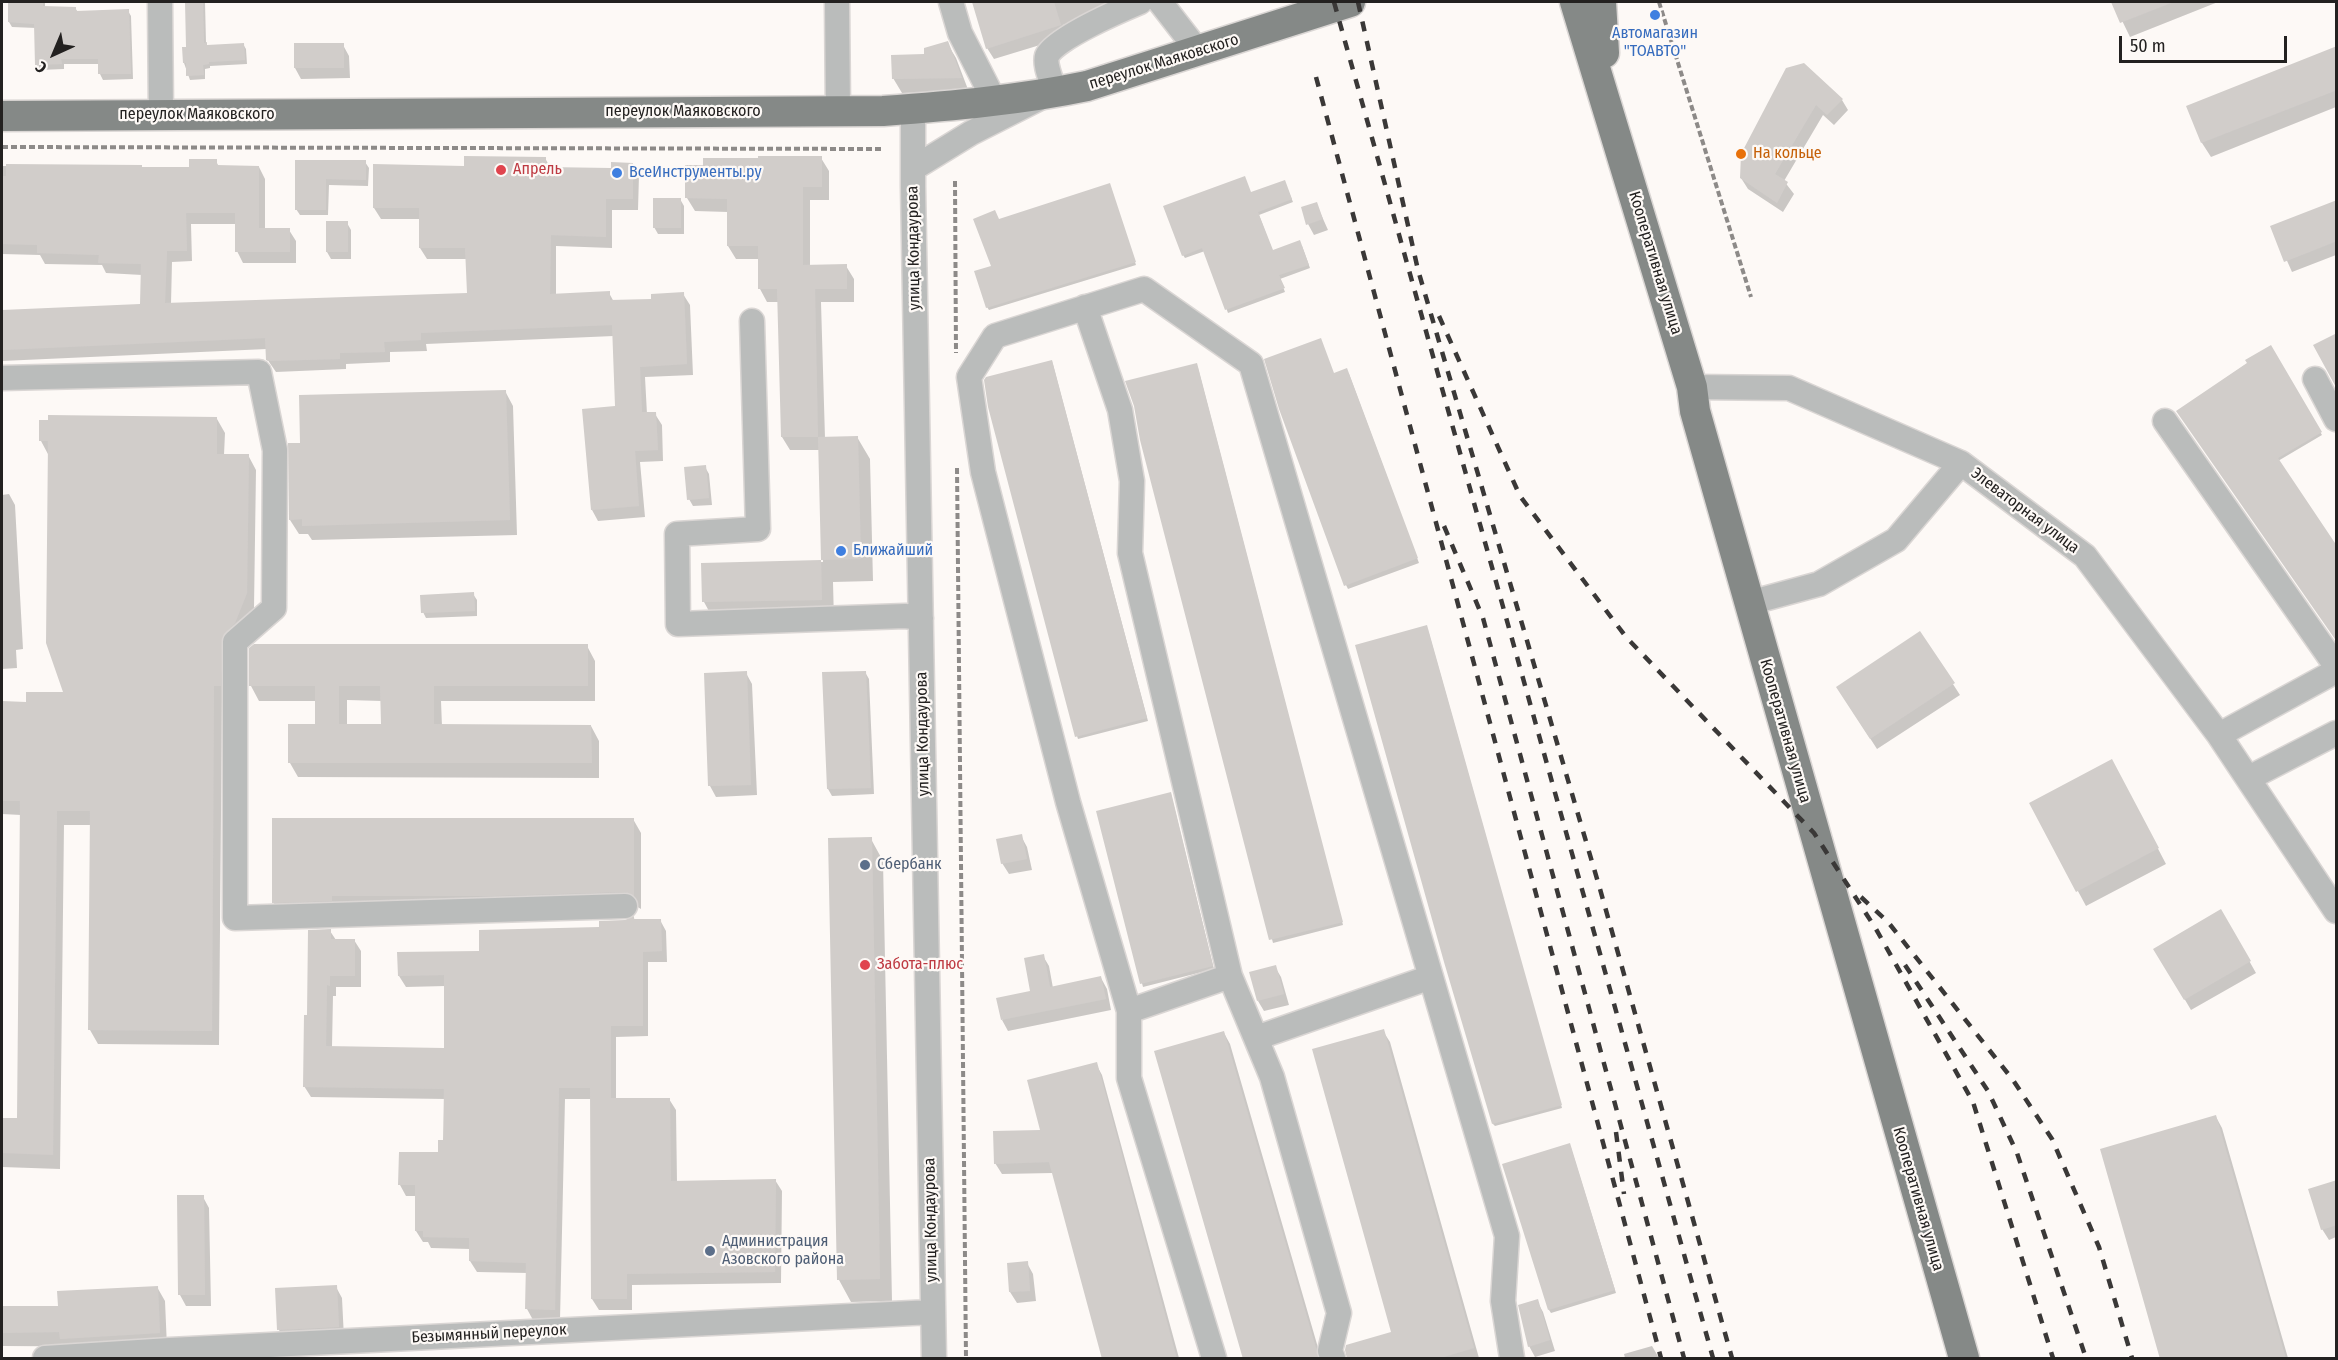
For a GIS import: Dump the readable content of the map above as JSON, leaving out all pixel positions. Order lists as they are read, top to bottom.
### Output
{
  "streets": {
    "main road": ["переулок Маяковского", "Кооперативная улица"],
    "street": ["улица Кондаурова", "Элеваторная улица", "Безымянный переулок"]
  },
  "crossings": [
    ["переулок Маяковского", "улица Кондаурова"],
    ["улица Кондаурова", "Безымянный переулок"],
    ["Кооперативная улица", "Элеваторная улица"]
  ],
  "places": [
    "Автомагазин \"ТОАВТО\"",
    "На кольце",
    "Апрель",
    "ВсеИнструменты.ру",
    "Ближайший",
    "Сбербанк",
    "Забота-плюс",
    "Администрация Азовского района"
  ],
  "scale_bar": "50 m",
  "north": "bottom left"
}
